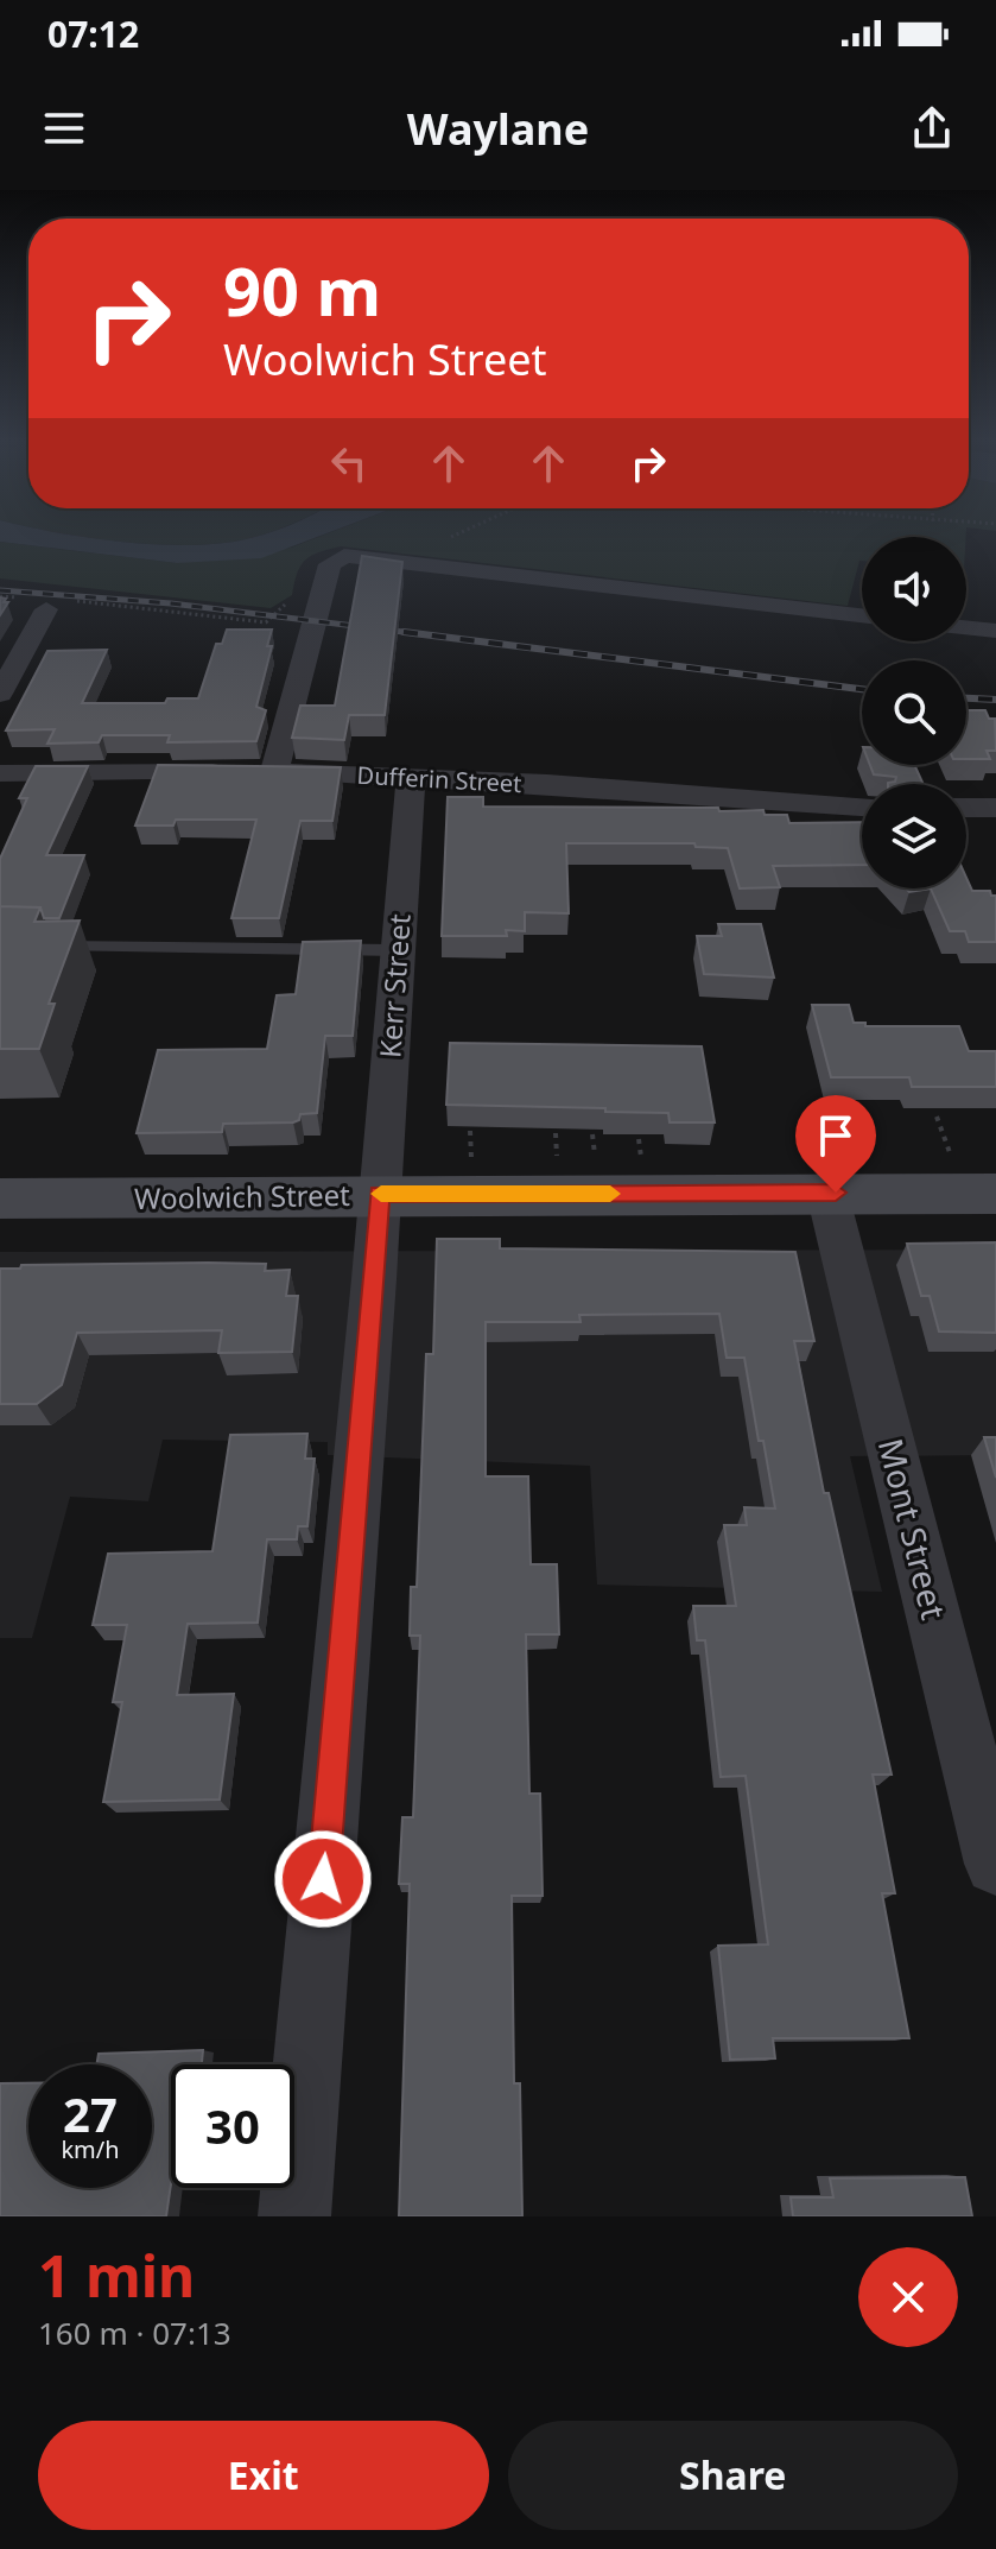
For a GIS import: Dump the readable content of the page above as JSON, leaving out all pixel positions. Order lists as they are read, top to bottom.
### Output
{
  "streets": {
    "main road": ["Woolwich Street"],
    "street": ["Dufferin Street", "Kerr Street", "Mont Street"]
  },
  "crossings": [
    ["Dufferin Street", "Kerr Street"],
    ["Kerr Street", "Woolwich Street"],
    ["Woolwich Street", "Mont Street"]
  ],
  "page": {
    "status": "07:12",
    "header": "Waylane",
    "turn": ["90 m", "Woolwich Street"],
    "speed": "27 km/h",
    "limit": "30",
    "heading": ["1 min", "160 m · 07:13"],
    "buttons": ["Exit", "Share"]
  }
}
